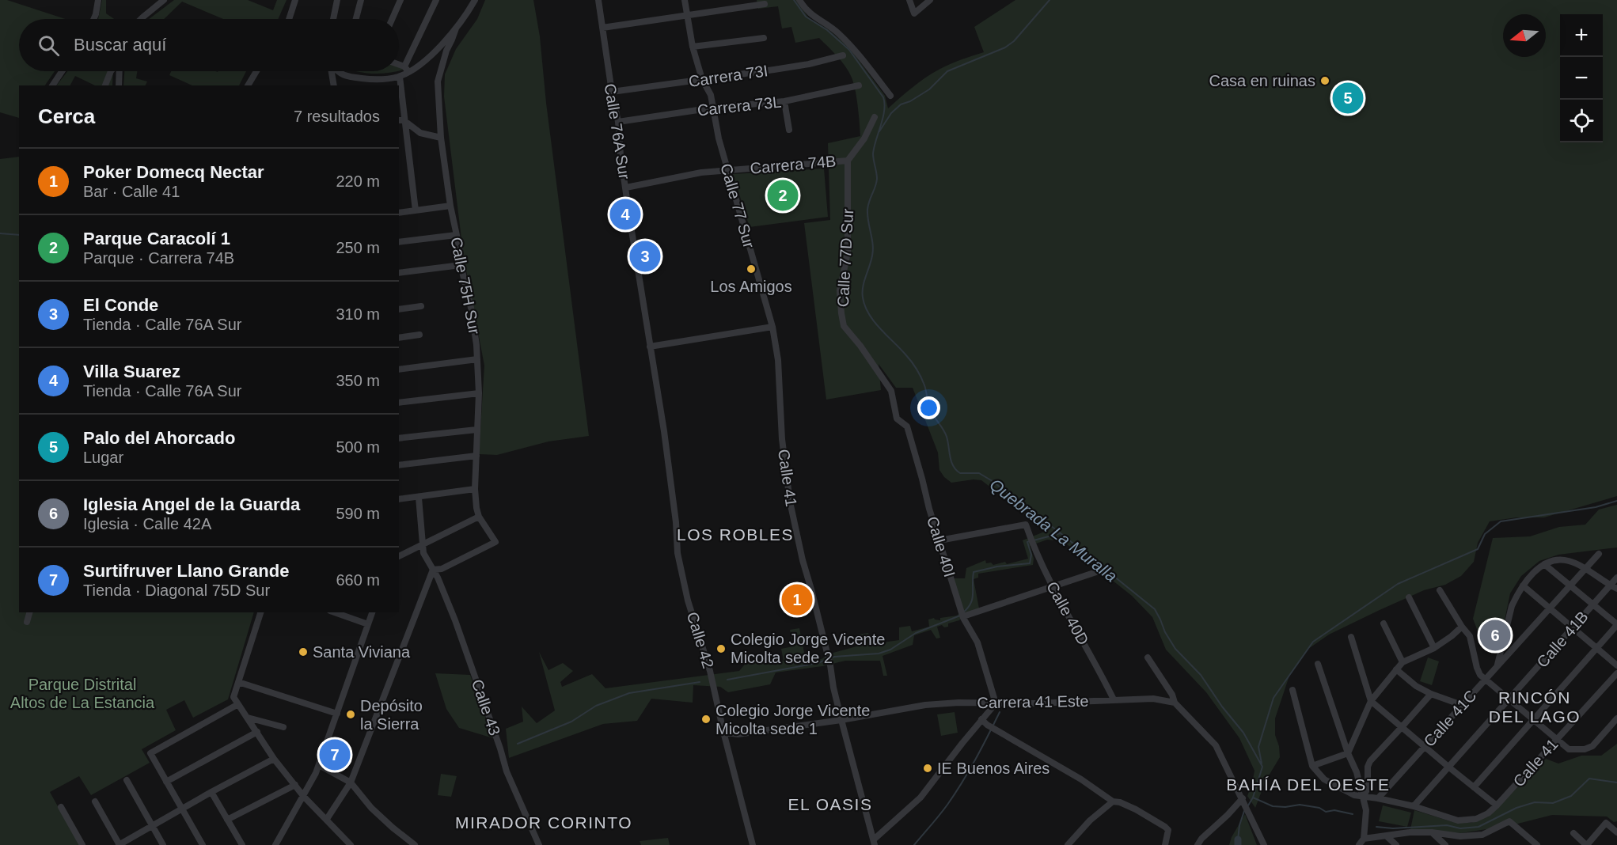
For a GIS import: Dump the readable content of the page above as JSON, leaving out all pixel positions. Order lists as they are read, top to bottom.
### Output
{
  "streets": {
    "street": [
      "Carrera 73I",
      "Carrera 73L",
      "Calle 76A Sur",
      "Carrera 74B",
      "Calle 77 Sur",
      "Calle 77D Sur",
      "Calle 75H Sur",
      "Calle 41",
      "Calle 40I",
      "Calle 40D",
      "Calle 41B",
      "Calle 42",
      "Carrera 41 Este",
      "Calle 43",
      "Calle 41C"
    ]
  },
  "crossings": [
    ["Carrera 73I", "Calle 76A Sur"],
    ["Carrera 73I", "Calle 77 Sur"],
    ["Carrera 73L", "Calle 76A Sur"],
    ["Carrera 73L", "Calle 77 Sur"],
    ["Calle 76A Sur", "Carrera 74B"],
    ["Calle 76A Sur", "Calle 42"],
    ["Carrera 74B", "Calle 77 Sur"],
    ["Carrera 74B", "Calle 77D Sur"],
    ["Calle 77 Sur", "Calle 41"],
    ["Calle 77D Sur", "Calle 40I"],
    ["Calle 75H Sur", "Calle 43"],
    ["Calle 41", "Calle 41B"],
    ["Calle 41", "Carrera 41 Este"],
    ["Calle 40I", "Calle 40D"],
    ["Calle 40I", "Carrera 41 Este"],
    ["Calle 40D", "Carrera 41 Este"],
    ["Calle 42", "Carrera 41 Este"]
  ],
  "districts": [
    "LOS ROBLES",
    "RINCÓN DEL LAGO",
    "BAHÍA DEL OESTE",
    "EL OASIS",
    "MIRADOR CORINTO"
  ],
  "water": ["Quebrada La Muralla"],
  "parks": ["Parque Distrital Altos de La Estancia"],
  "places": [
    "Casa en ruinas",
    "Los Amigos",
    "Colegio Jorge Vicente Micolta sede 2",
    "Santa Viviana",
    "Depósito la Sierra",
    "Colegio Jorge Vicente Micolta sede 1",
    "IE Buenos Aires"
  ],
  "north": "left",
  "page": {
    "map_buttons": ["+", "−"],
    "search": "Buscar aquí",
    "pins": [
      "5",
      "2",
      "4",
      "3",
      "1",
      "6",
      "7"
    ],
    "heading": ["Cerca", "7 resultados"],
    "list": [
      {
        "mark": "1",
        "name": "Poker Domecq Nectar",
        "note": "Bar · Calle 41",
        "value": "220 m"
      },
      {
        "mark": "2",
        "name": "Parque Caracolí 1",
        "note": "Parque · Carrera 74B",
        "value": "250 m"
      },
      {
        "mark": "3",
        "name": "El Conde",
        "note": "Tienda · Calle 76A Sur",
        "value": "310 m"
      },
      {
        "mark": "4",
        "name": "Villa Suarez",
        "note": "Tienda · Calle 76A Sur",
        "value": "350 m"
      },
      {
        "mark": "5",
        "name": "Palo del Ahorcado",
        "note": "Lugar",
        "value": "500 m"
      },
      {
        "mark": "6",
        "name": "Iglesia Angel de la Guarda",
        "note": "Iglesia · Calle 42A",
        "value": "590 m"
      },
      {
        "mark": "7",
        "name": "Surtifruver Llano Grande",
        "note": "Tienda · Diagonal 75D Sur",
        "value": "660 m"
      }
    ]
  }
}
